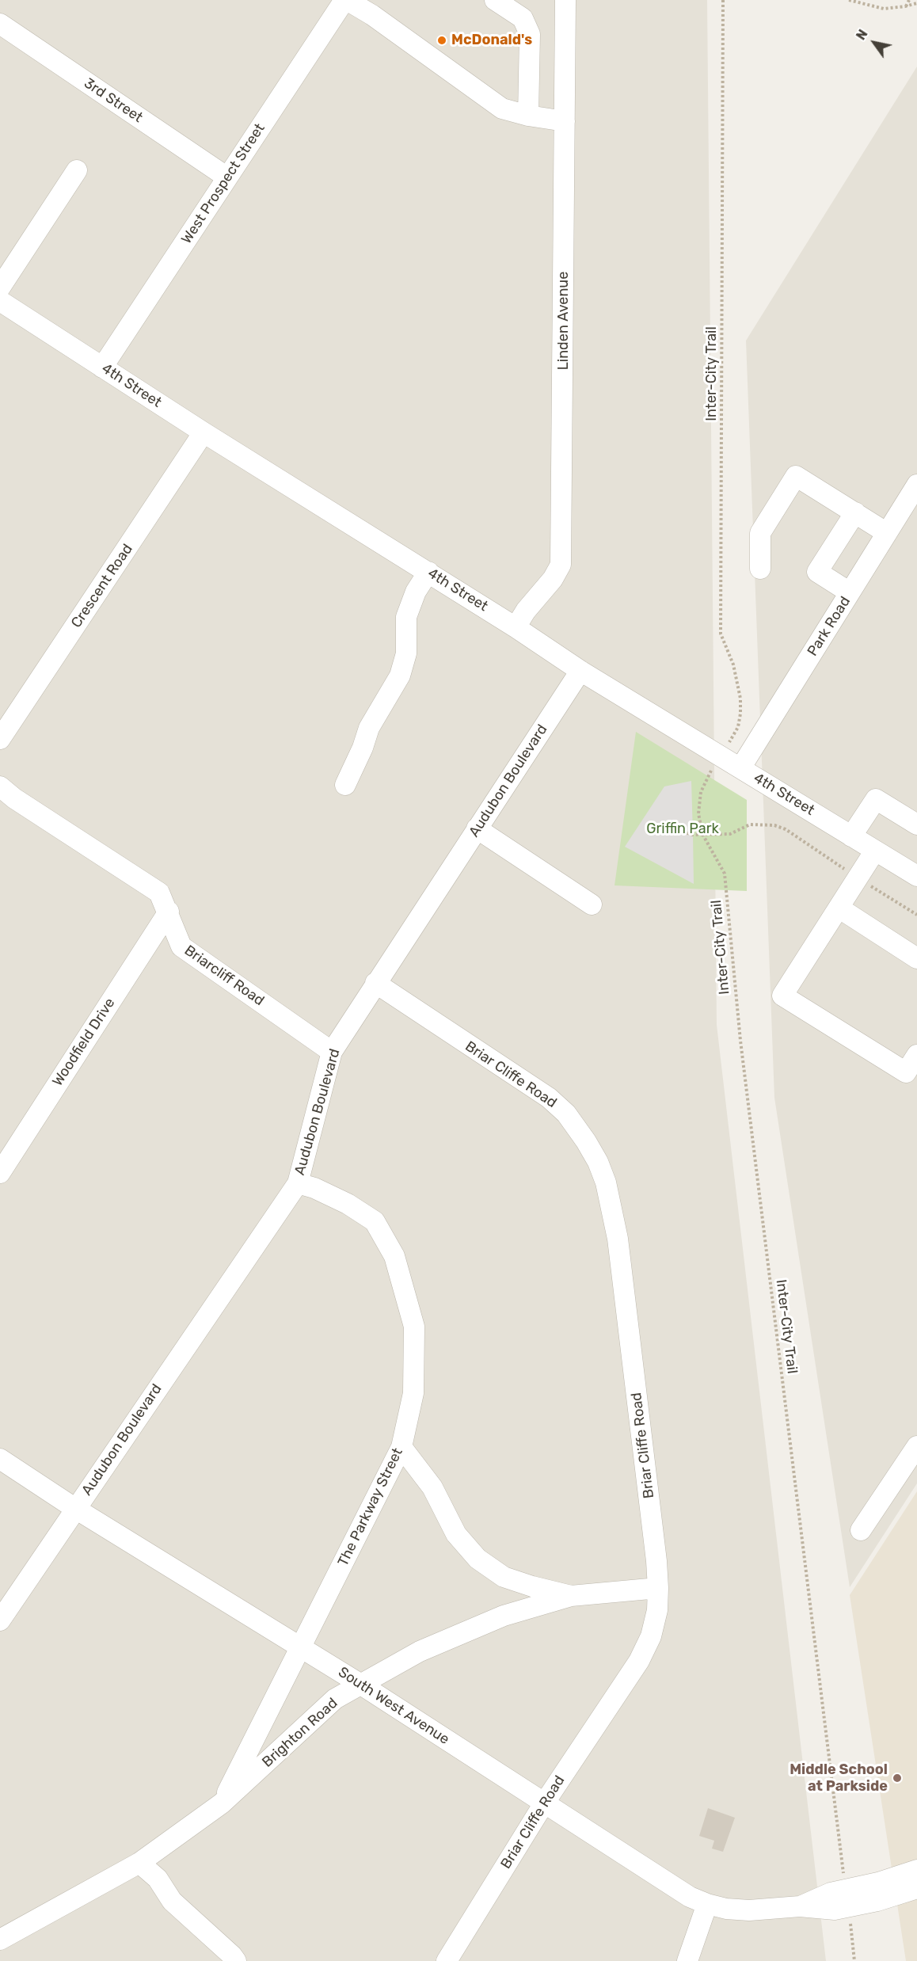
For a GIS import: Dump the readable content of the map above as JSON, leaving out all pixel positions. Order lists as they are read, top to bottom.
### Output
{
  "streets": {
    "street": [
      "3rd Street",
      "West Prospect Street",
      "Linden Avenue",
      "4th Street",
      "Crescent Road",
      "Park Road",
      "Audubon Boulevard",
      "Briarcliff Road",
      "Woodfield Drive",
      "Briar Cliffe Road",
      "The Parkway Street",
      "South West Avenue",
      "Brighton Road"
    ],
    "path": ["Inter-City Trail"]
  },
  "crossings": [
    ["3rd Street", "West Prospect Street"],
    ["West Prospect Street", "4th Street"],
    ["Linden Avenue", "4th Street"],
    ["4th Street", "Crescent Road"],
    ["4th Street", "Park Road"],
    ["4th Street", "Audubon Boulevard"],
    ["Audubon Boulevard", "Briarcliff Road"],
    ["Audubon Boulevard", "Briar Cliffe Road"],
    ["Audubon Boulevard", "The Parkway Street"],
    ["Audubon Boulevard", "South West Avenue"],
    ["Briarcliff Road", "Woodfield Drive"],
    ["Briar Cliffe Road", "South West Avenue"],
    ["Briar Cliffe Road", "Brighton Road"],
    ["The Parkway Street", "South West Avenue"],
    ["The Parkway Street", "Brighton Road"],
    ["South West Avenue", "Brighton Road"]
  ],
  "parks": ["Griffin Park"],
  "places": ["McDonald's", "Middle School at Parkside"],
  "north": "top left"
}
